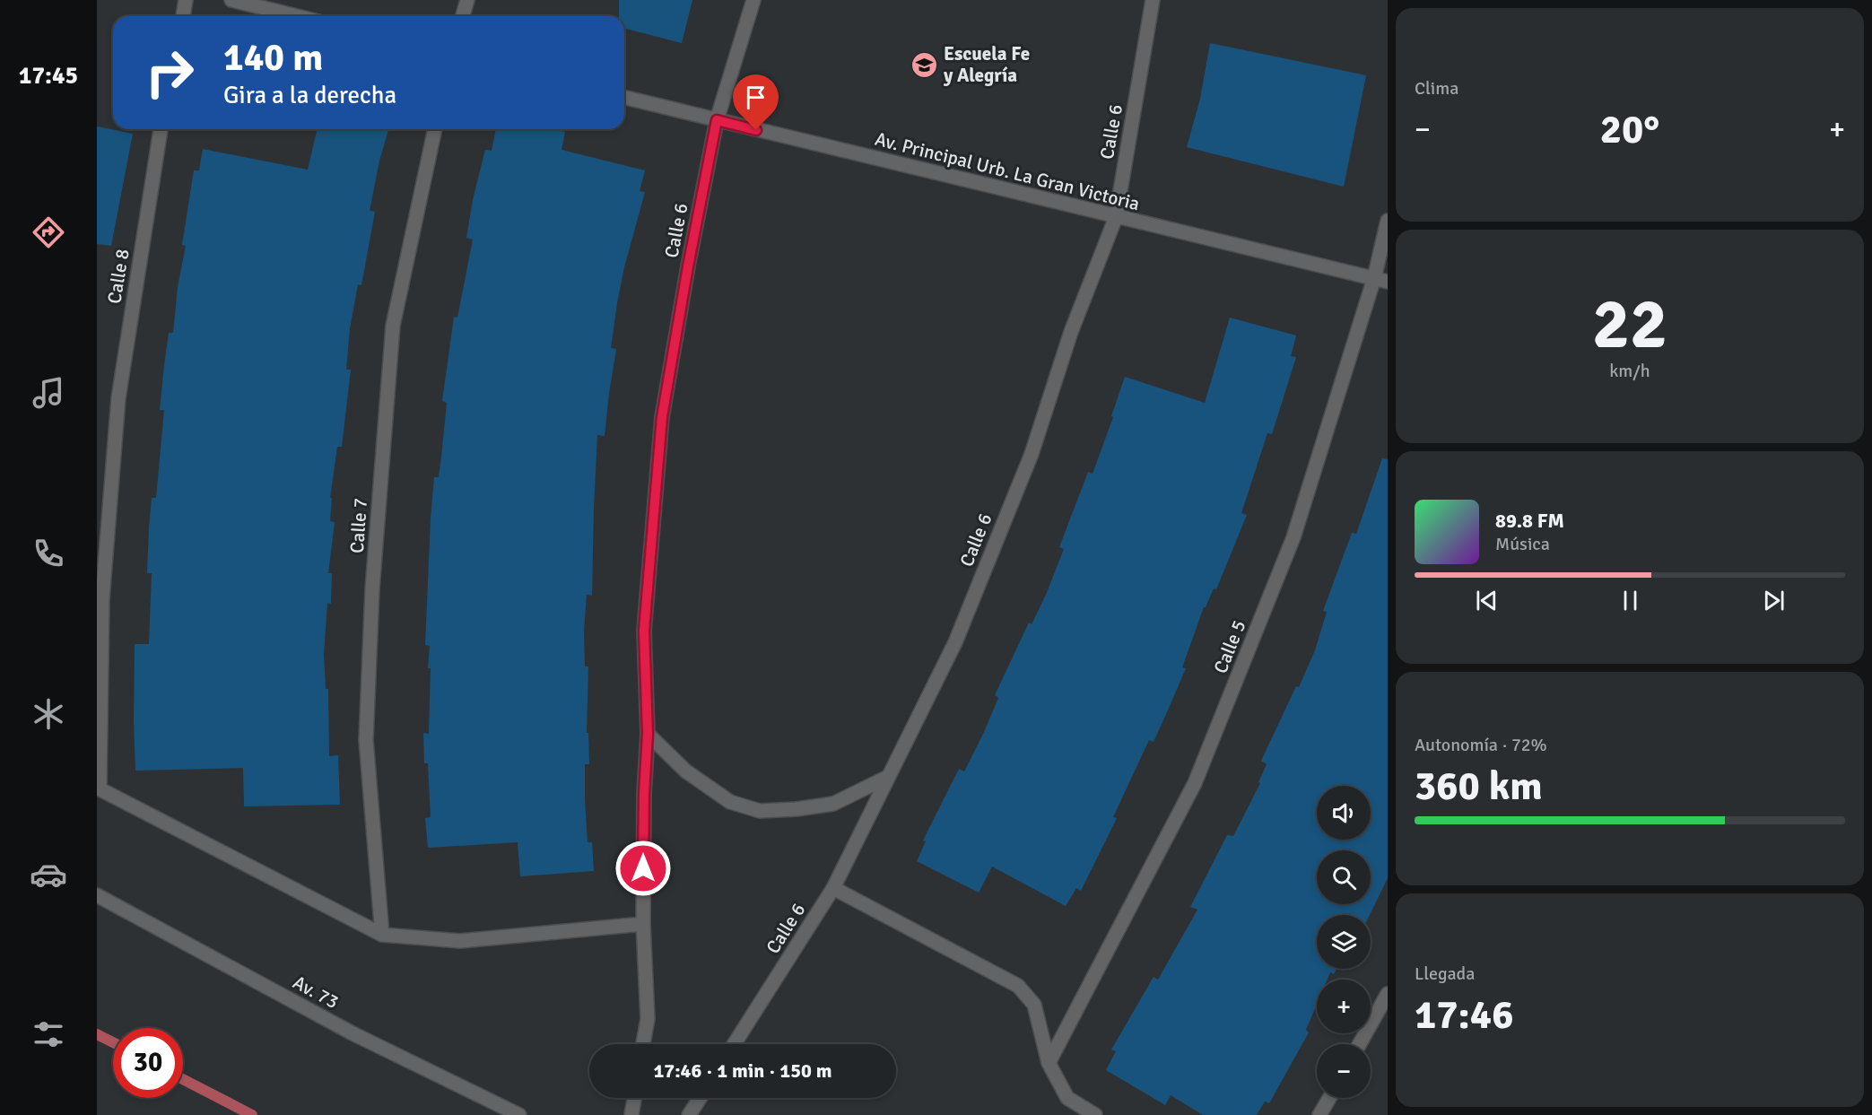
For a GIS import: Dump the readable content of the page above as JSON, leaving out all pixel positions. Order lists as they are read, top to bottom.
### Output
{
  "streets": {
    "street": [
      "Calle 6",
      "Av. Principal Urb. La Gran Victoria",
      "Calle 8",
      "Calle 7",
      "Calle 5",
      "Av. 73"
    ]
  },
  "crossings": [
    ["Calle 6", "Av. Principal Urb. La Gran Victoria"],
    ["Av. Principal Urb. La Gran Victoria", "Calle 5"]
  ],
  "places": {
    "school or university": ["Escuela Fe y Alegría"]
  },
  "page": {
    "tabs": "17:45",
    "tile": [
      "Clima",
      ["22", "km/h"],
      ["Autonomía · 72%", "360 km"],
      ["Llegada", "17:46"]
    ],
    "turn": ["140 m", "Gira a la derecha"],
    "heat": ["−", "20°", "+"],
    "song": ["89.8 FM", "Música"],
    "map_buttons": ["+", "−"],
    "limit": "30",
    "trip": "17:46 · 1 min · 150 m"
  }
}
